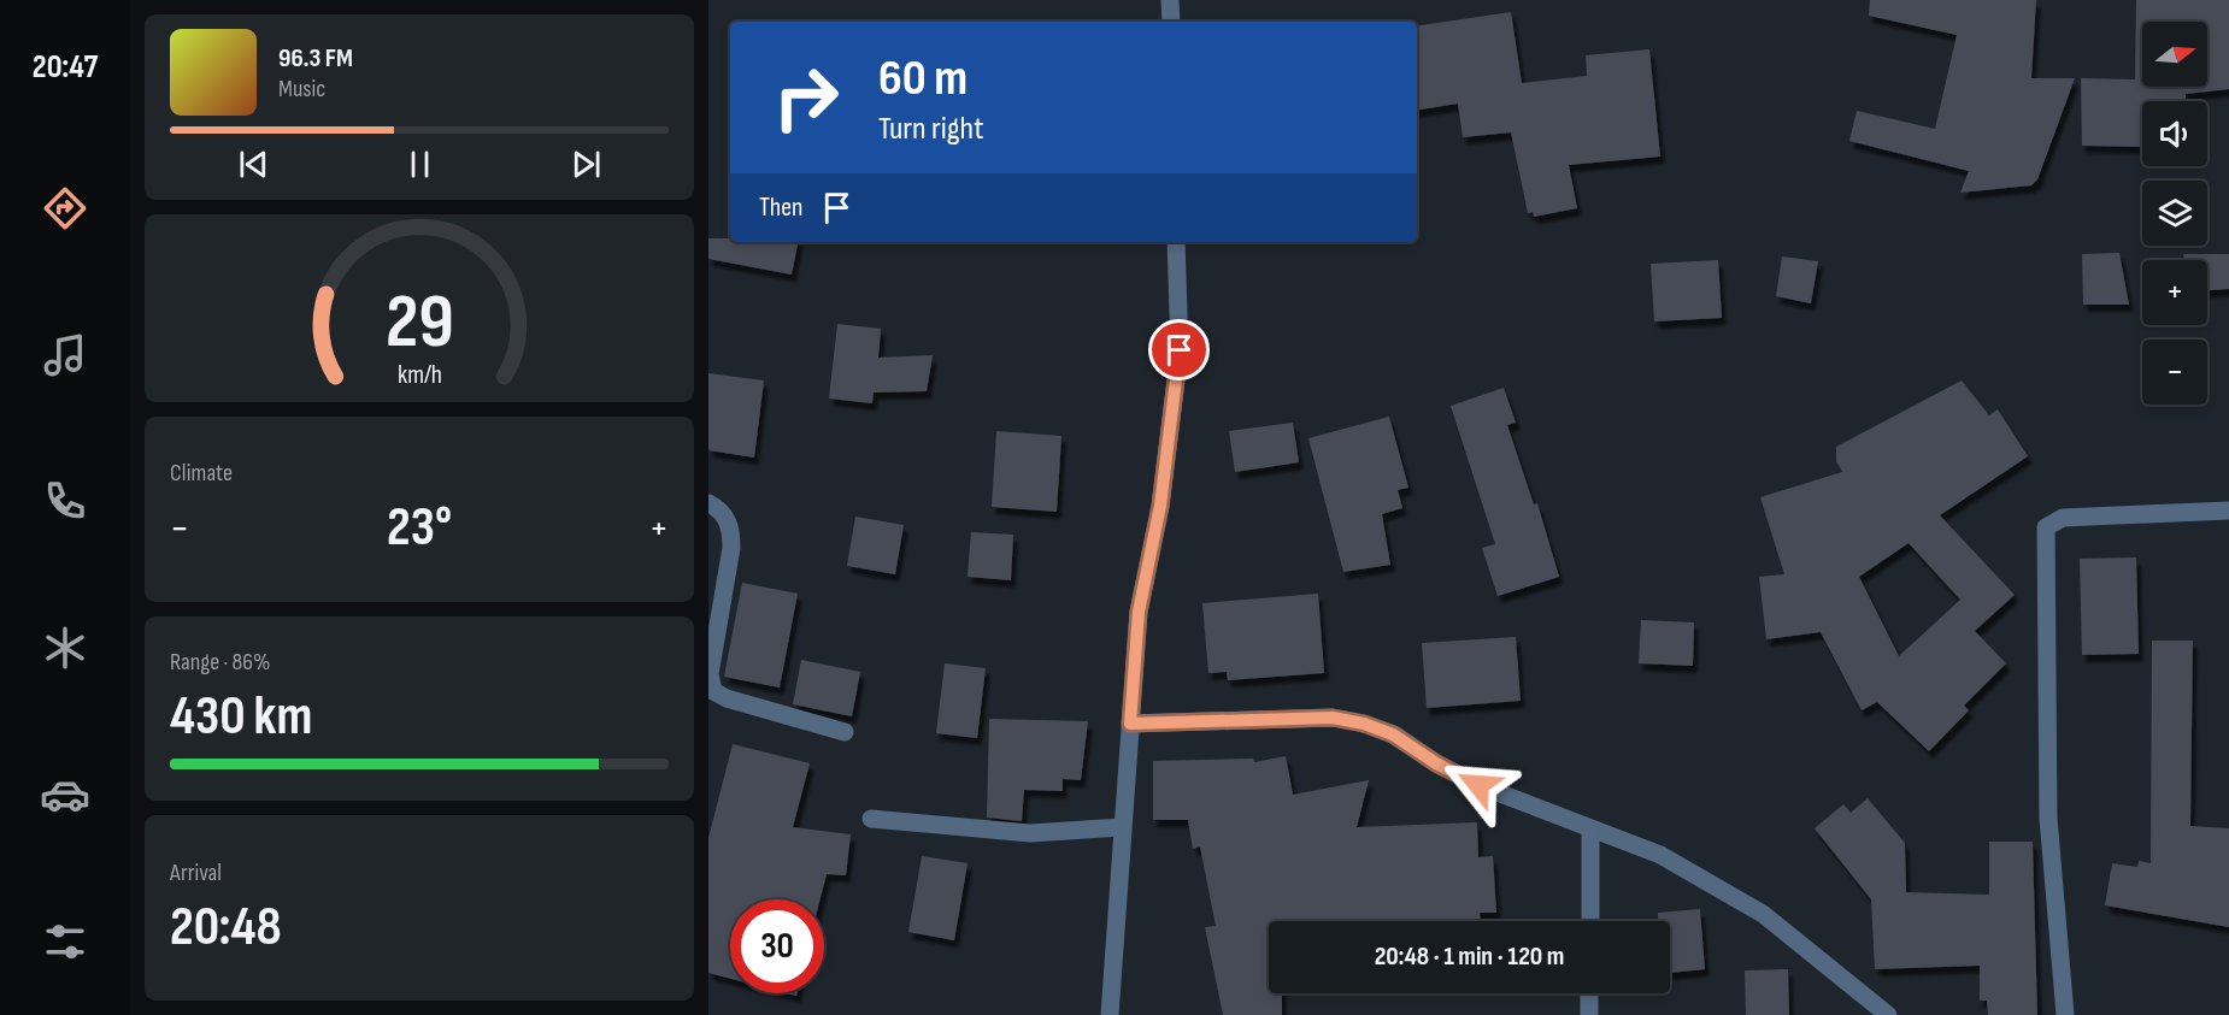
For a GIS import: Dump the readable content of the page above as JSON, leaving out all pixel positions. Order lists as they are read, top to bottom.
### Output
{
  "north": "right",
  "page": {
    "tabs": "20:47",
    "map_buttons": ["+", "−"],
    "turn": ["60 m", "Turn right"],
    "song": ["96.3 FM", "Music"],
    "then": "Then",
    "tile": [
      "Climate",
      ["Range · 86%", "430 km"],
      ["Arrival", "20:48"]
    ],
    "heat": ["−", "23°", "+"],
    "limit": "30",
    "trip": "20:48 · 1 min · 120 m",
    "gauge": ["29", "km/h"]
  }
}
